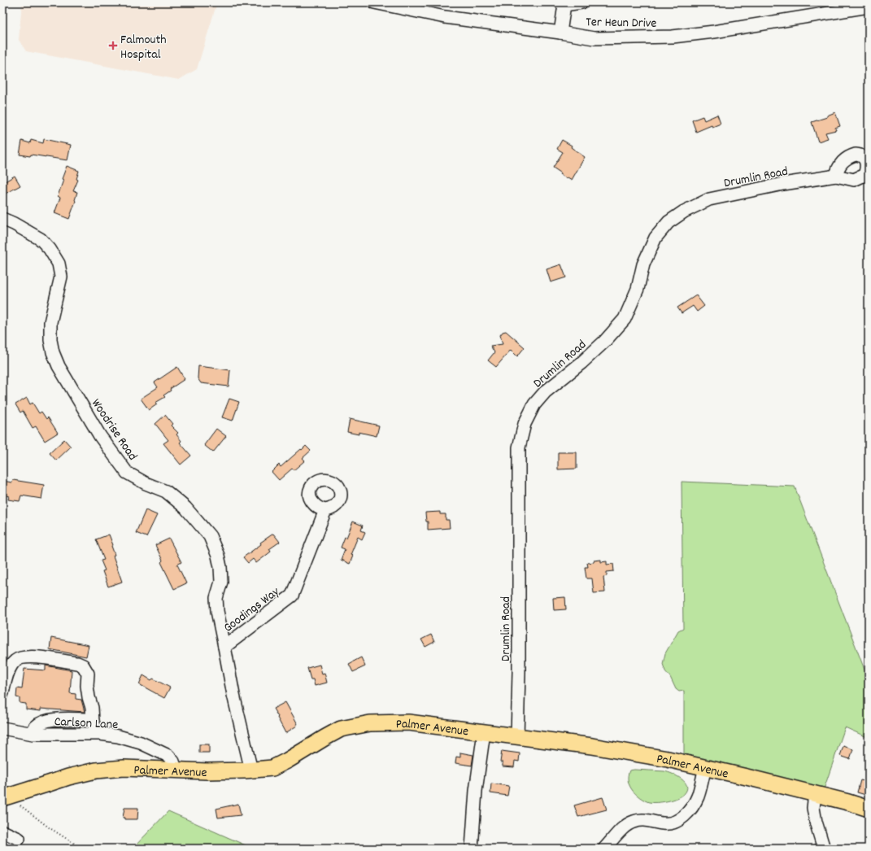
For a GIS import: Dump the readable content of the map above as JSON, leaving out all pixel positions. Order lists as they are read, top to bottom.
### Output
{
  "streets": {
    "main road": ["Palmer Avenue"],
    "street": [
      "Ter Heun Drive",
      "Drumlin Road",
      "Woodrise Road",
      "Goodings Way",
      "Carlson Lane"
    ]
  },
  "crossings": [
    ["Drumlin Road", "Palmer Avenue"],
    ["Woodrise Road", "Goodings Way"],
    ["Goodings Way", "Palmer Avenue"],
    ["Carlson Lane", "Palmer Avenue"]
  ],
  "places": {
    "health": ["Falmouth Hospital"]
  }
}
